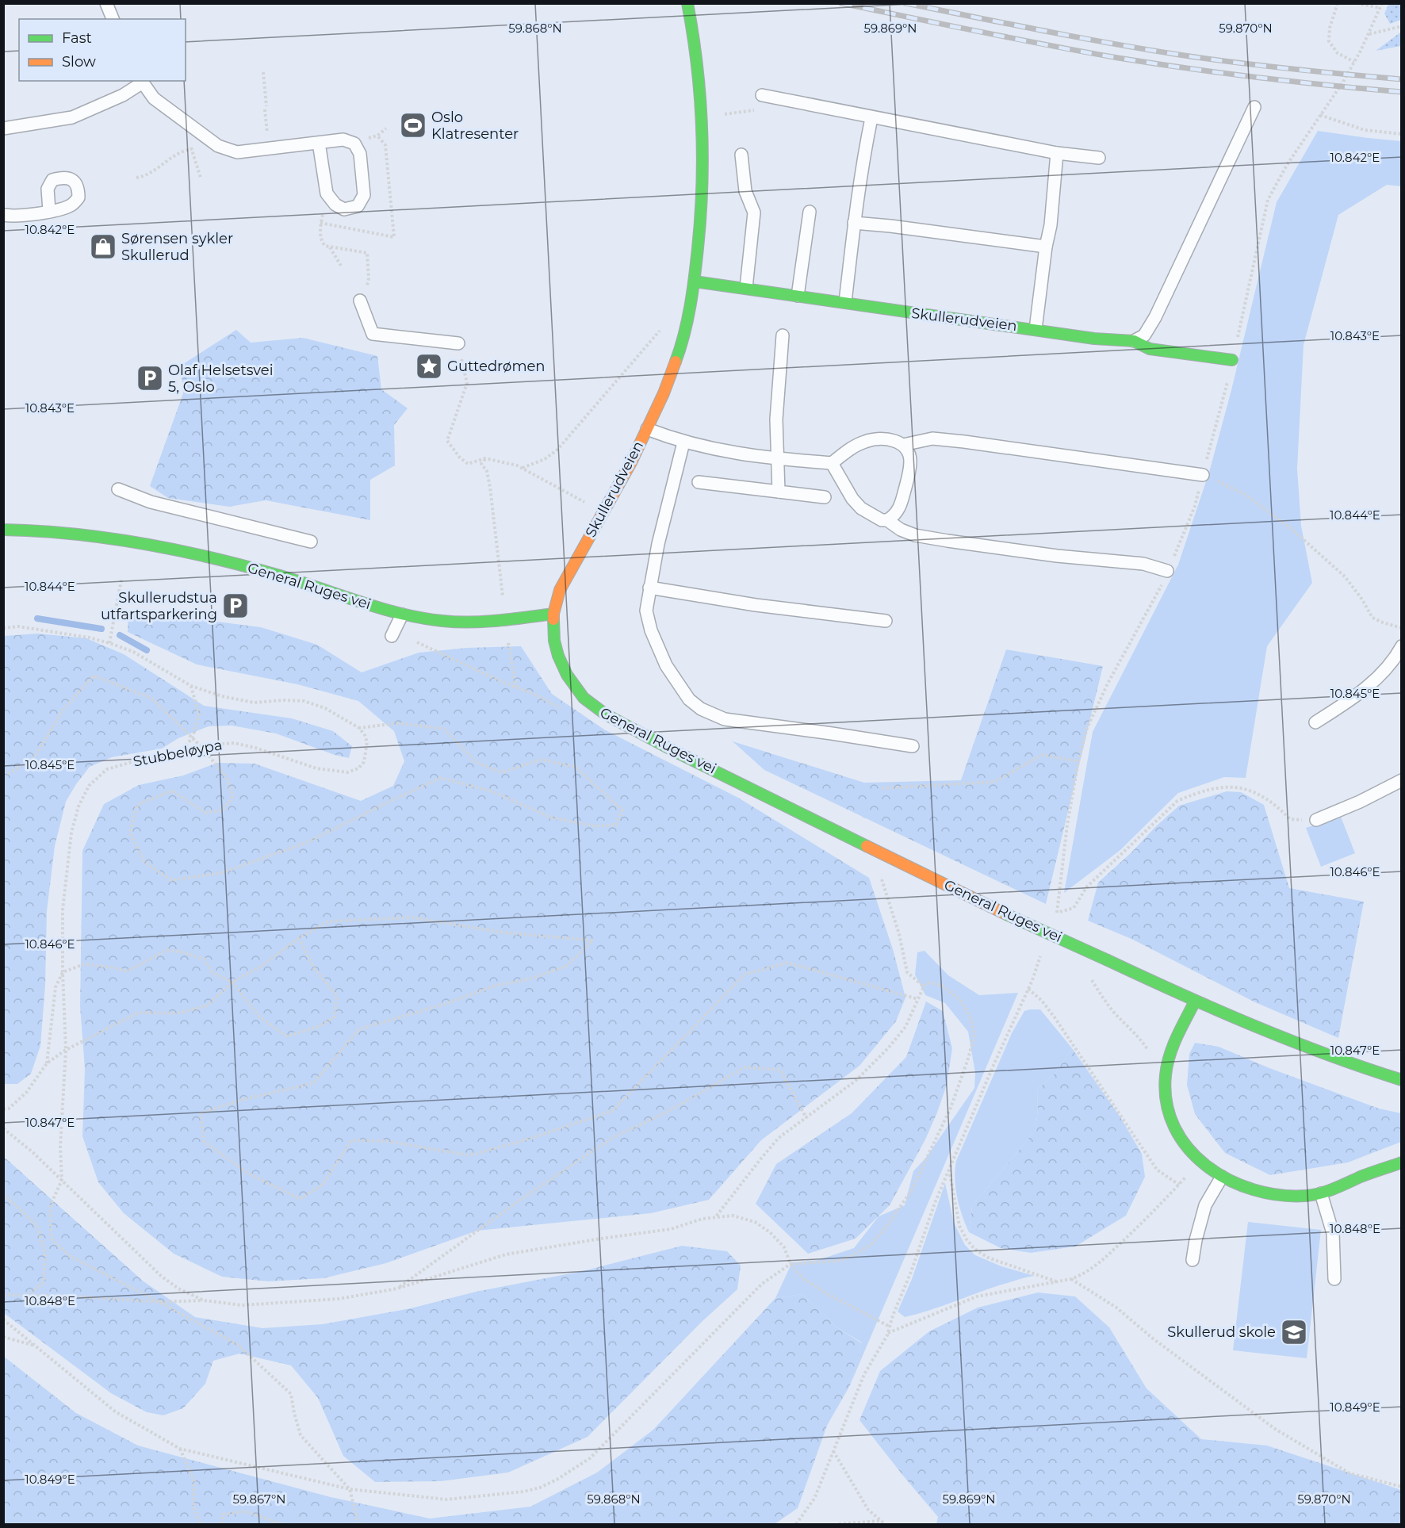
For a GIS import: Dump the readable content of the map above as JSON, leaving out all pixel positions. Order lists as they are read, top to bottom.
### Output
{
  "streets": {
    "main road": ["Skullerudveien", "General Ruges vei"],
    "path": ["Stubbeløypa"]
  },
  "crossings": [
    ["Skullerudveien", "General Ruges vei"]
  ],
  "places": {
    "sports": ["Oslo Klatresenter"],
    "shop": ["Sørensen sykler Skullerud"],
    "place": ["Guttedrømen"],
    "parking": ["Olaf Helsetsvei 5, Oslo", "Skullerudstua utfartsparkering"],
    "school or university": ["Skullerud skole"]
  },
  "legend": ["Fast", "Slow"],
  "coordinates": [
    "59.868°N",
    "59.869°N",
    "59.870°N",
    "10.842°E",
    "10.843°E",
    "10.844°E",
    "10.845°E",
    "10.846°E",
    "10.847°E",
    "10.848°E",
    "10.849°E",
    "59.867°N"
  ]
}
